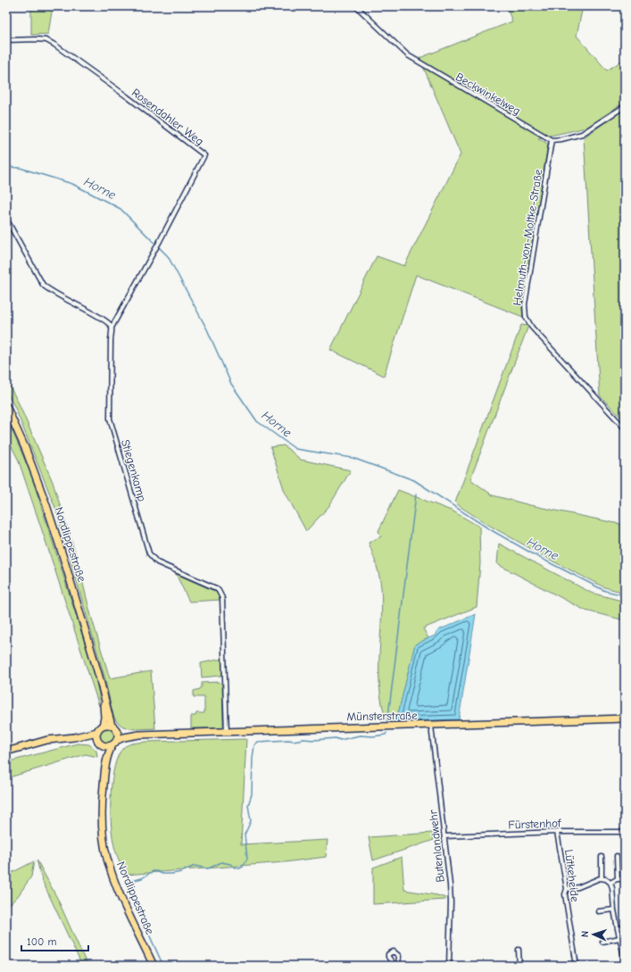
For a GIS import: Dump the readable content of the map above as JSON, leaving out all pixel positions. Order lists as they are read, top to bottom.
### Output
{
  "streets": {
    "main road": ["Nordlippestraße", "Münsterstraße"],
    "street": [
      "Beckwinkelweg",
      "Rosendahler Weg",
      "Helmuth-von-Moltke-Straße",
      "Stiegenkamp",
      "Fürstenhof",
      "Butenlandwehr",
      "Lütkeheide"
    ]
  },
  "crossings": [
    ["Beckwinkelweg", "Helmuth-von-Moltke-Straße"],
    ["Rosendahler Weg", "Stiegenkamp"],
    ["Stiegenkamp", "Münsterstraße"],
    ["Nordlippestraße", "Münsterstraße"],
    ["Münsterstraße", "Butenlandwehr"],
    ["Fürstenhof", "Butenlandwehr"],
    ["Fürstenhof", "Lütkeheide"]
  ],
  "water": ["Horne"],
  "scale_bar": "100 m",
  "north": "left"
}
